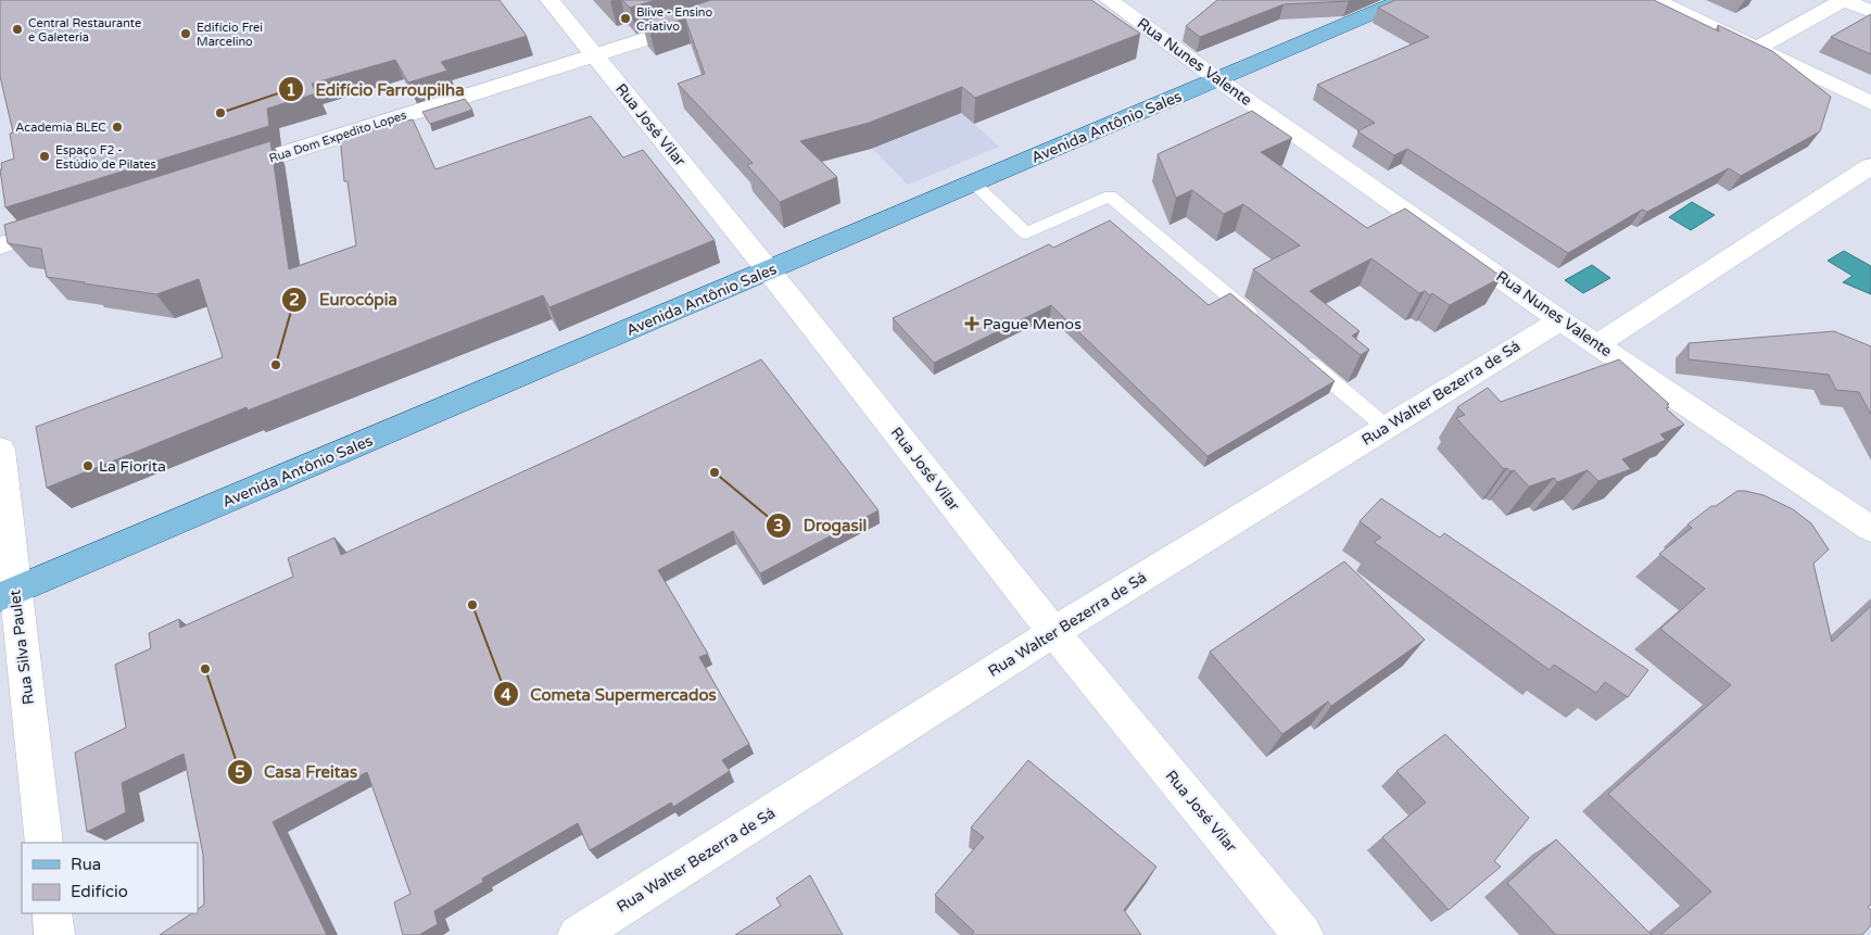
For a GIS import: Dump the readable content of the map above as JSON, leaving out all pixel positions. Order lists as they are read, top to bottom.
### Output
{
  "streets": {
    "main road": ["Avenida Antônio Sales"],
    "street": [
      "Rua Nunes Valente",
      "Rua José Vilar",
      "Rua Dom Expedito Lopes",
      "Rua Walter Bezerra de Sá",
      "Rua Silva Paulet"
    ]
  },
  "crossings": [
    ["Rua Nunes Valente", "Avenida Antônio Sales"],
    ["Rua Nunes Valente", "Rua Walter Bezerra de Sá"],
    ["Rua José Vilar", "Avenida Antônio Sales"],
    ["Rua José Vilar", "Rua Dom Expedito Lopes"],
    ["Rua José Vilar", "Rua Walter Bezerra de Sá"],
    ["Avenida Antônio Sales", "Rua Silva Paulet"]
  ],
  "places": {
    "other": [
      "Blive - Ensino Criativo",
      "Central Restaurante e Galeteria",
      "Edifício Frei Marcelino",
      "Edifício Farroupilha",
      "Academia BLEC",
      "Espaço F2 - Estúdio de Pilates",
      "Eurocópia",
      "La Fiorita",
      "Drogasil",
      "Cometa Supermercados",
      "Casa Freitas"
    ],
    "health": ["Pague Menos"]
  },
  "legend": ["Rua", "Edifício"]
}
